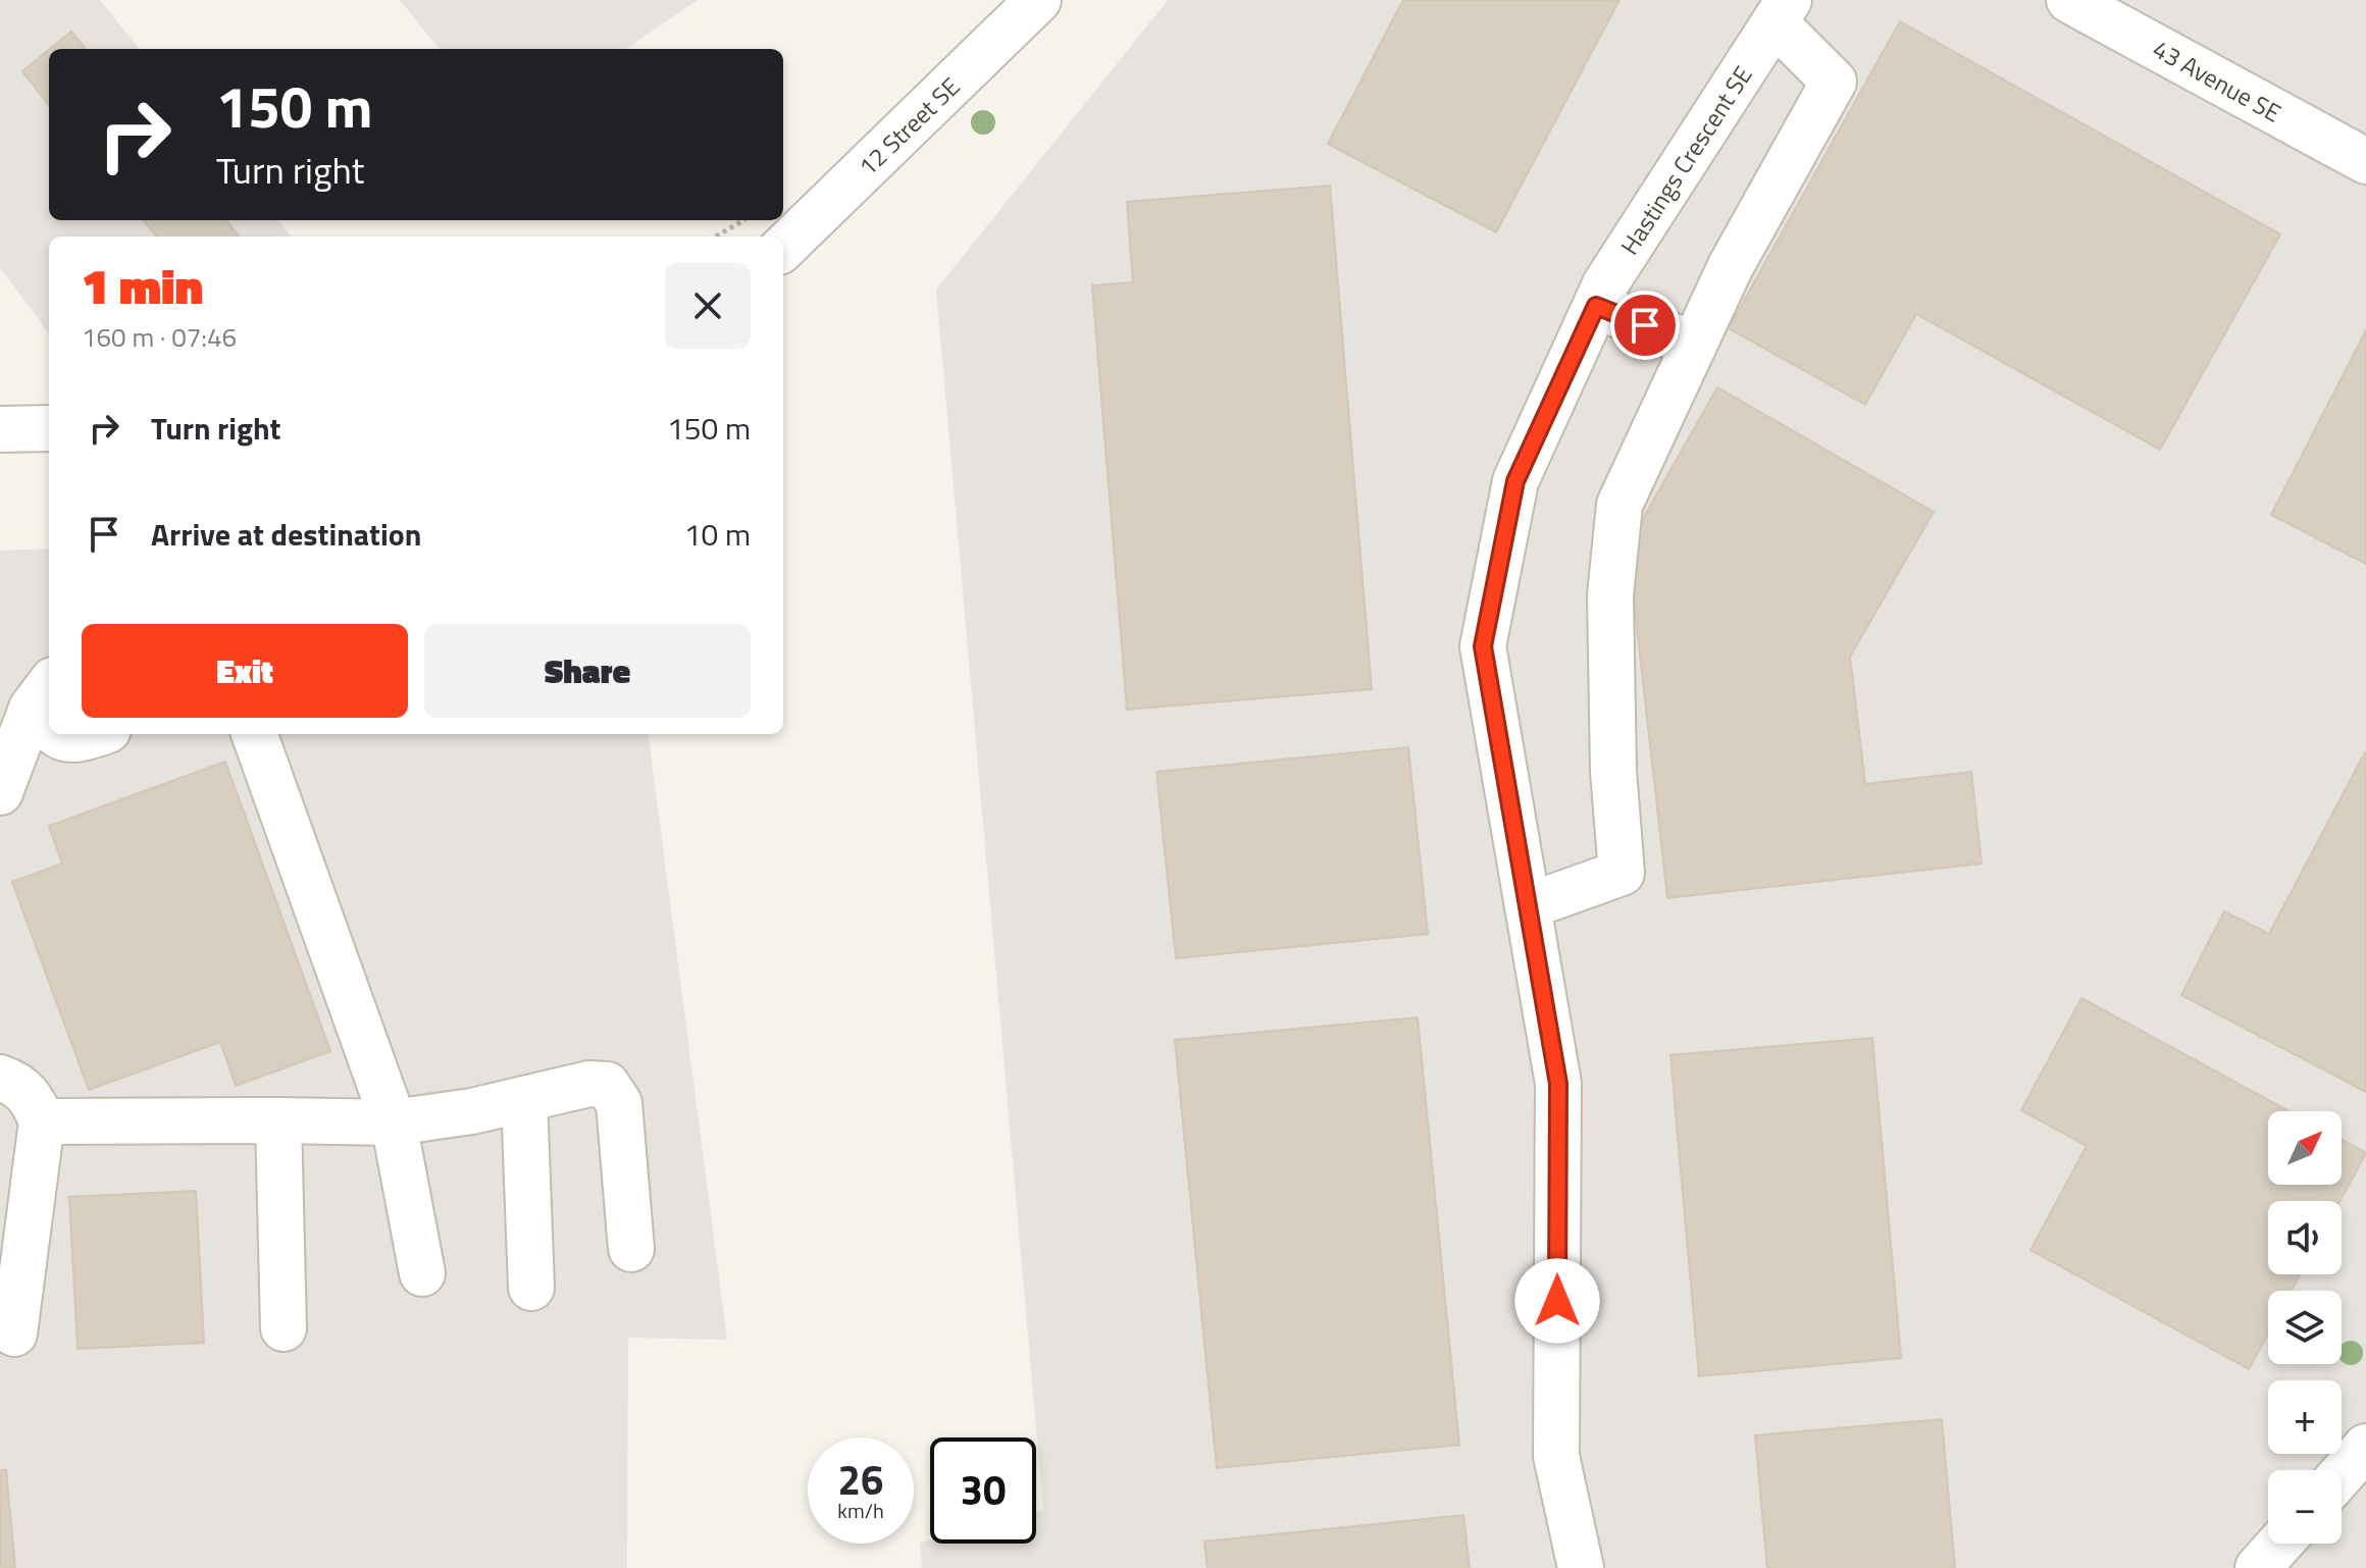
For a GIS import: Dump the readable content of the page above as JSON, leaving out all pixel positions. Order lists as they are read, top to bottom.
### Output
{
  "streets": {
    "street": ["43 Avenue SE", "12 Street SE", "Hastings Crescent SE"]
  },
  "north": "top right",
  "page": {
    "turn": ["150 m", "Turn right"],
    "heading": ["1 min", "160 m · 07:46"],
    "list": [
      {
        "name": "Turn right",
        "value": "150 m"
      },
      {
        "name": "Arrive at destination",
        "value": "10 m"
      }
    ],
    "buttons": ["Exit", "Share"],
    "map_buttons": ["+", "−"],
    "speed": "26 km/h",
    "limit": "30"
  }
}
